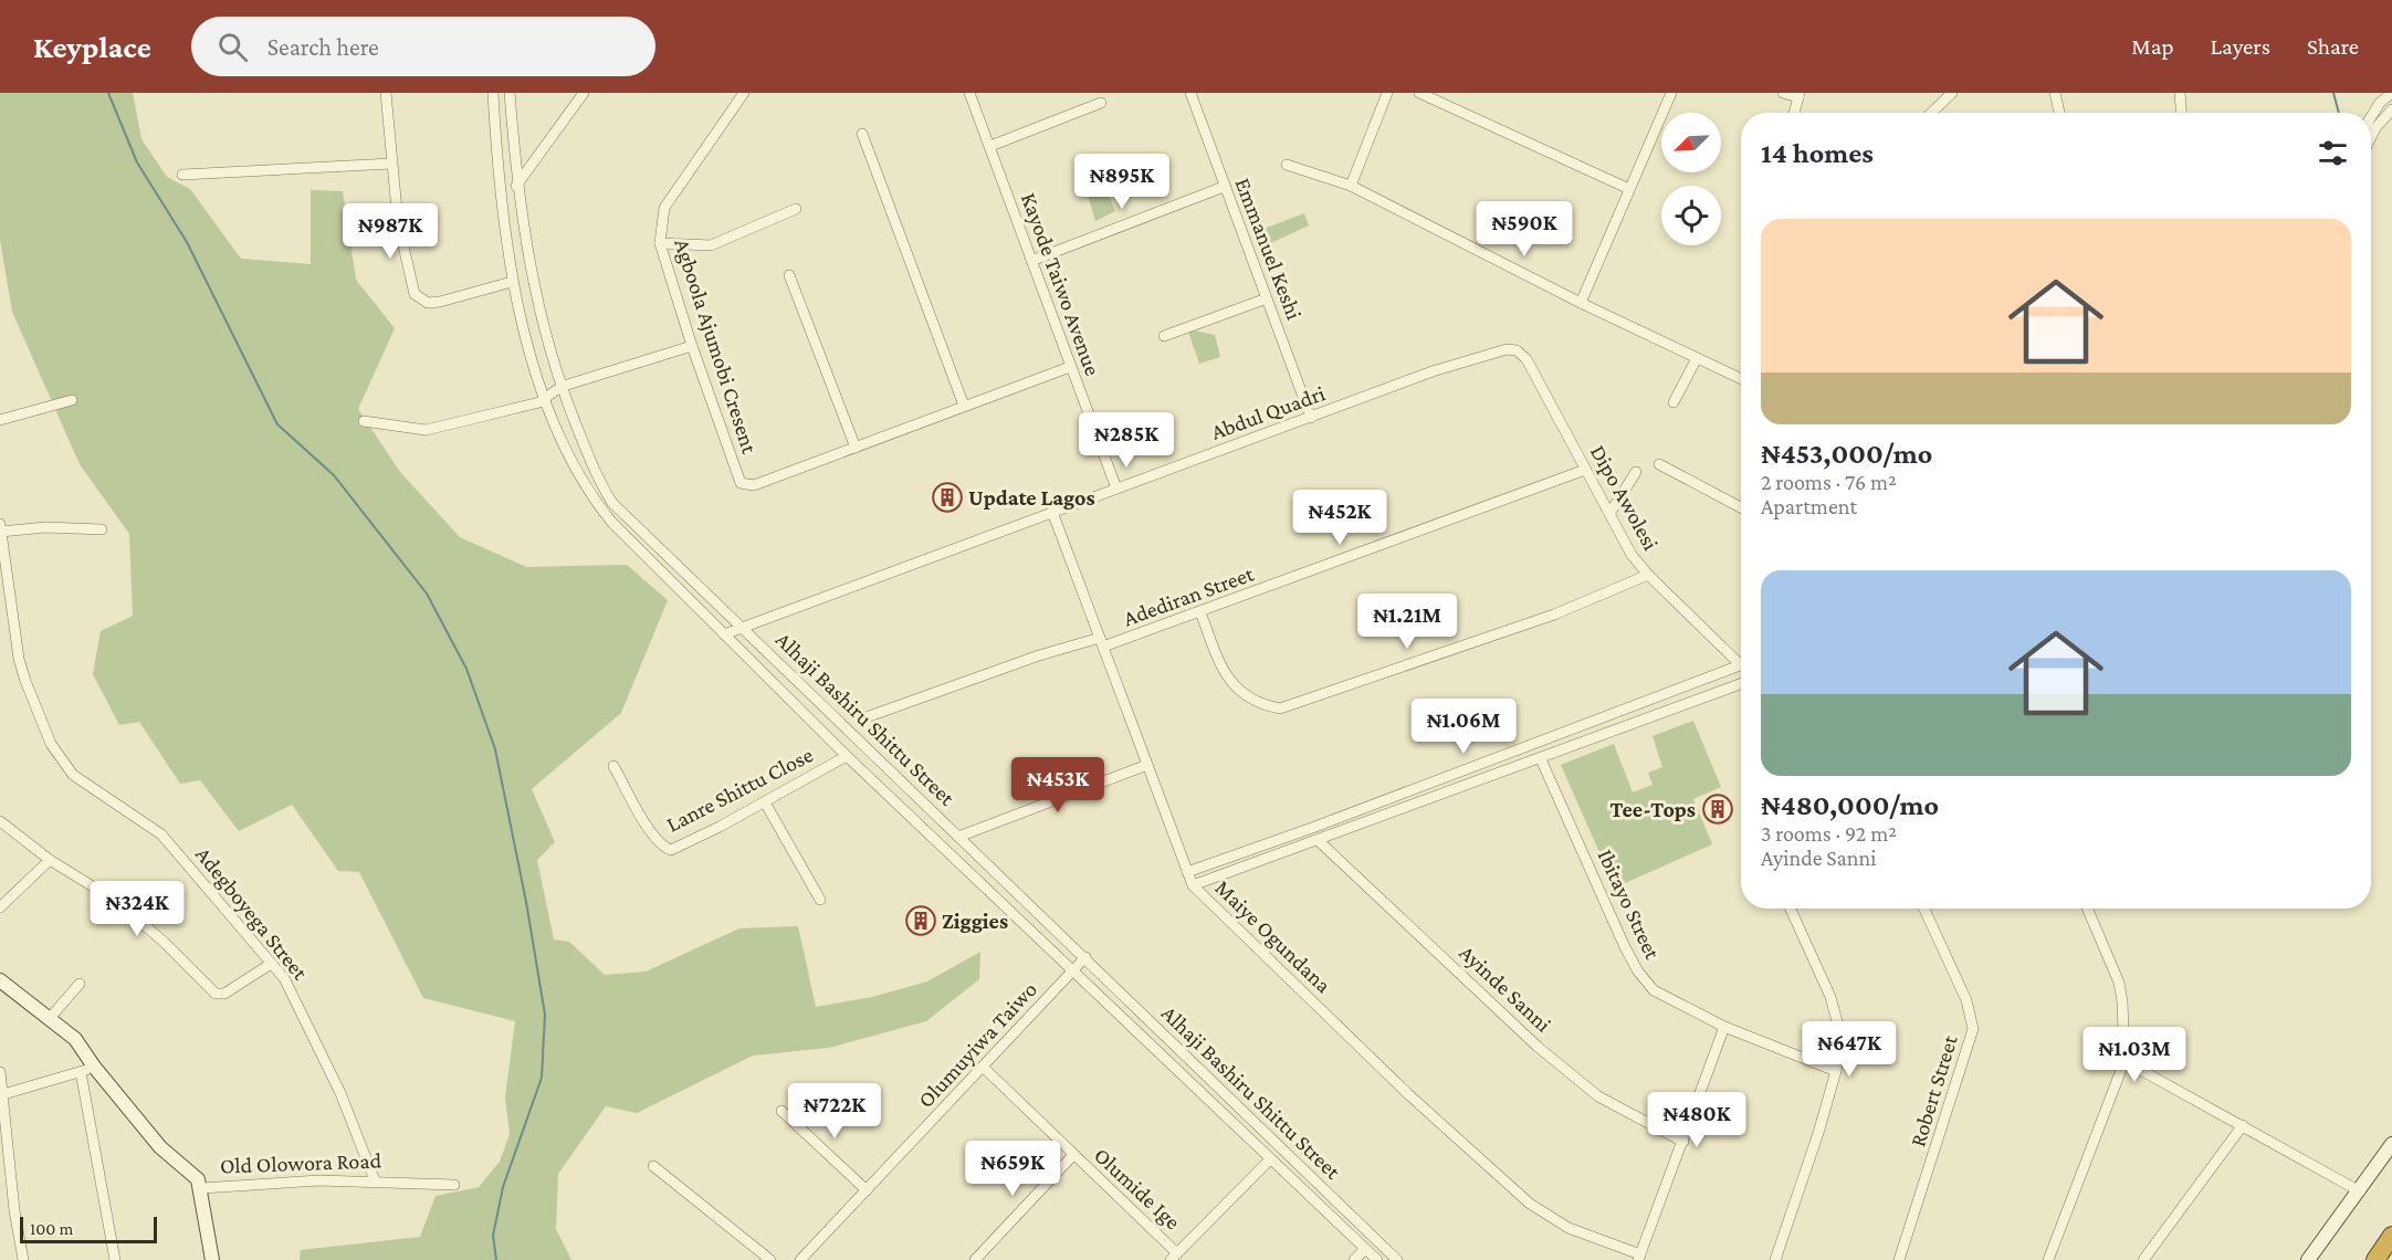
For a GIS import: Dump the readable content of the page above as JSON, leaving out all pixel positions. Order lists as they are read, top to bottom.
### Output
{
  "streets": {
    "street": [
      "Emmanuel Keshi",
      "Kayode Taiwo Avenue",
      "Agboola Ajumobi Cresent",
      "Abdul Quadri",
      "Dipo Awolesi",
      "Adediran Street",
      "Alhaji Bashiru Shittu Street",
      "Lanre Shittu Close",
      "Ibitayo Street",
      "Adegboyega Street",
      "Maiye Ogundana",
      "Ayinde Sanni",
      "Olumuyiwa Taiwo",
      "Robert Street",
      "Old Olowora Road",
      "Olumide Ige"
    ]
  },
  "crossings": [
    ["Emmanuel Keshi", "Abdul Quadri"],
    ["Kayode Taiwo Avenue", "Agboola Ajumobi Cresent"],
    ["Kayode Taiwo Avenue", "Abdul Quadri"],
    ["Abdul Quadri", "Dipo Awolesi"],
    ["Abdul Quadri", "Alhaji Bashiru Shittu Street"],
    ["Abdul Quadri", "Maiye Ogundana"],
    ["Dipo Awolesi", "Adediran Street"],
    ["Adediran Street", "Maiye Ogundana"],
    ["Alhaji Bashiru Shittu Street", "Lanre Shittu Close"],
    ["Alhaji Bashiru Shittu Street", "Olumuyiwa Taiwo"],
    ["Adegboyega Street", "Old Olowora Road"],
    ["Olumuyiwa Taiwo", "Olumide Ige"]
  ],
  "places": {
    "building": ["Update Lagos", "Tee-Tops", "Ziggies"]
  },
  "scale_bar": "100 m",
  "north": "bottom left",
  "page": {
    "header": "Keyplace",
    "search": "Search here",
    "nav": ["Map", "Layers", "Share"],
    "heading": "14 homes",
    "price": [
      "₦895K",
      "₦590K",
      "₦987K",
      "₦285K",
      "₦452K",
      "₦1.21M",
      "₦1.06M",
      "₦453K",
      "₦324K",
      "₦647K",
      "₦1.03M",
      "₦722K",
      "₦480K",
      "₦659K"
    ],
    "list": [
      {
        "name": "₦453,000/mo",
        "note": "2 rooms · 76 m² · Apartment"
      },
      {
        "name": "₦480,000/mo",
        "note": "3 rooms · 92 m² · Ayinde Sanni"
      }
    ],
    "scale": "100 m"
  }
}
